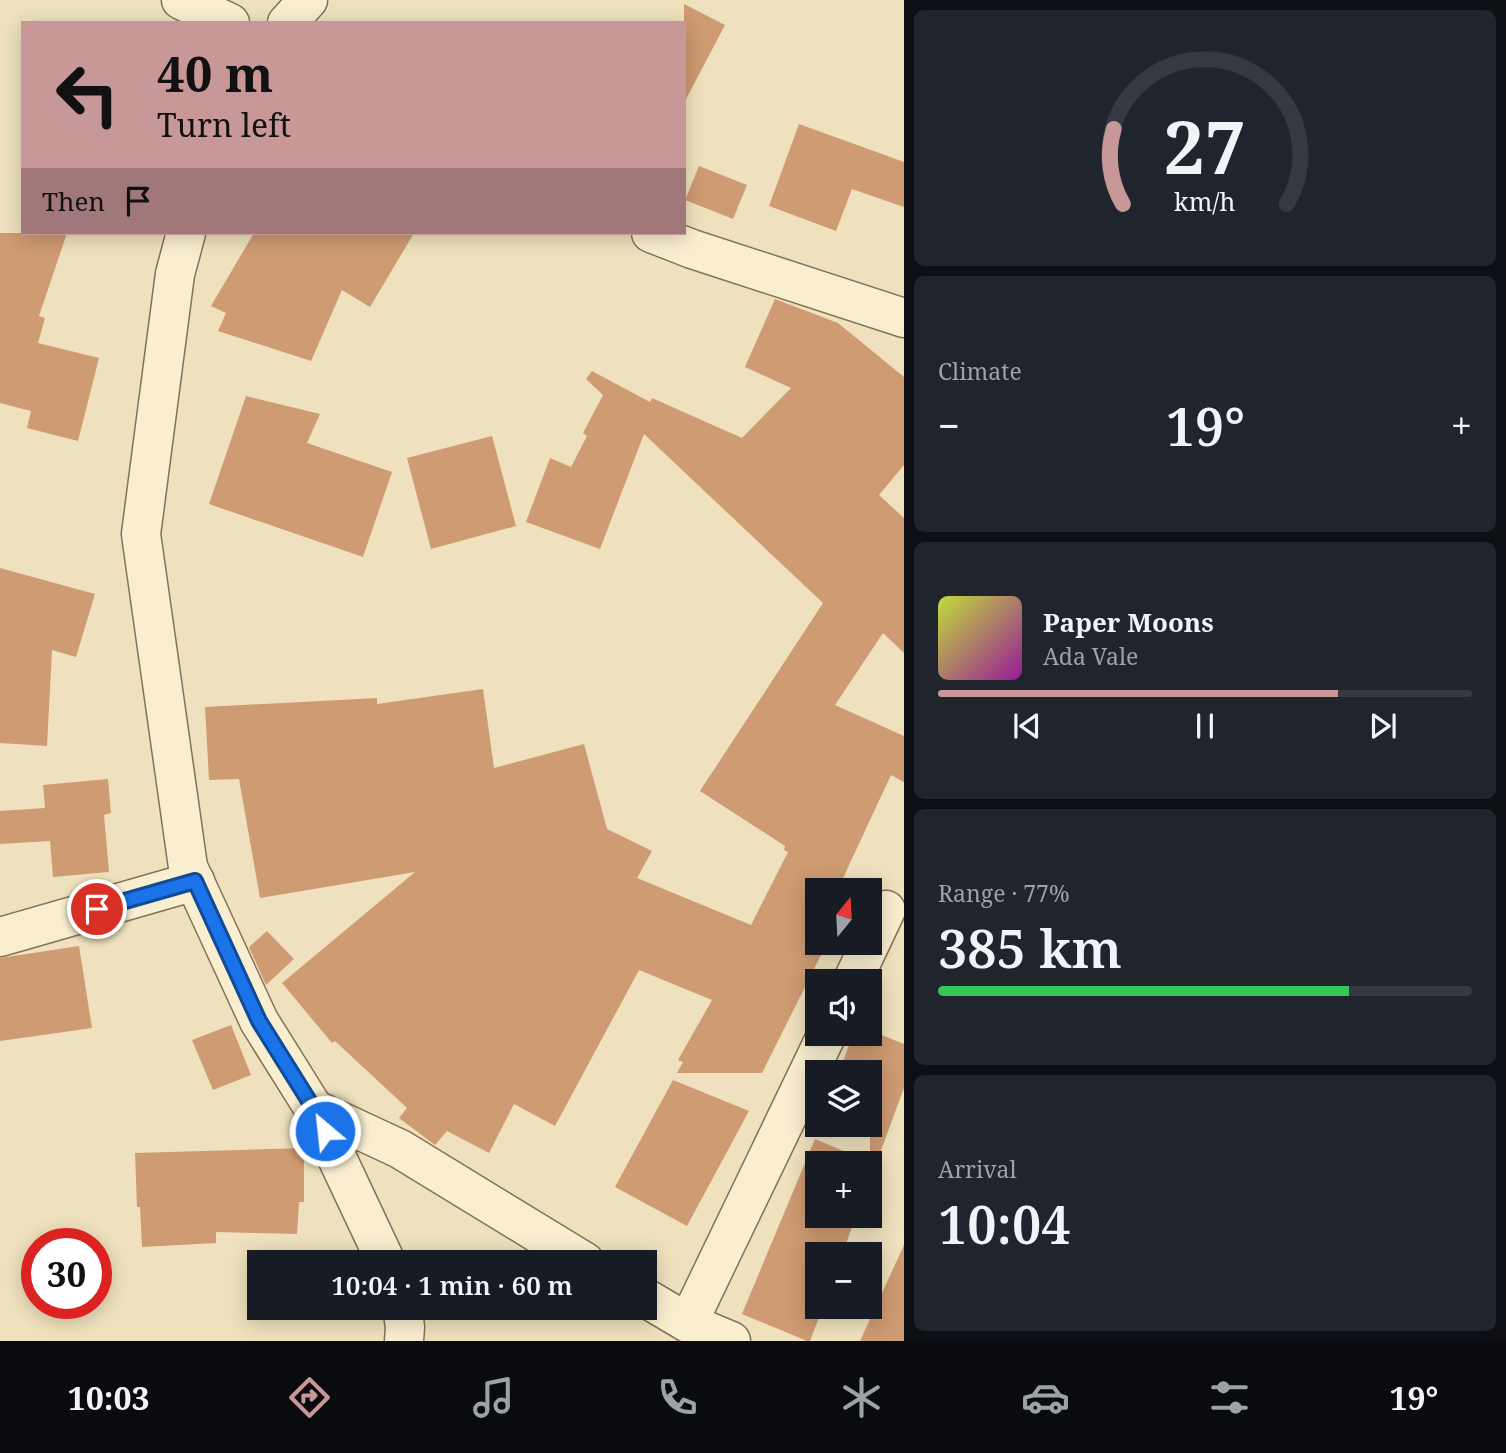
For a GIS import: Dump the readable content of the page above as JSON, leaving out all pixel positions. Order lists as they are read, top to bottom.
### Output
{
  "north": "top",
  "page": {
    "turn": ["40 m", "Turn left"],
    "then": "Then",
    "tile": [
      "Climate",
      ["Range · 77%", "385 km"],
      ["Arrival", "10:04"]
    ],
    "heat": ["−", "19°", "+"],
    "song": ["Paper Moons", "Ada Vale"],
    "map_buttons": ["+", "−"],
    "limit": "30",
    "trip": "10:04 · 1 min · 60 m",
    "tabs": ["10:03", "19°"],
    "gauge": ["27", "km/h"]
  }
}
